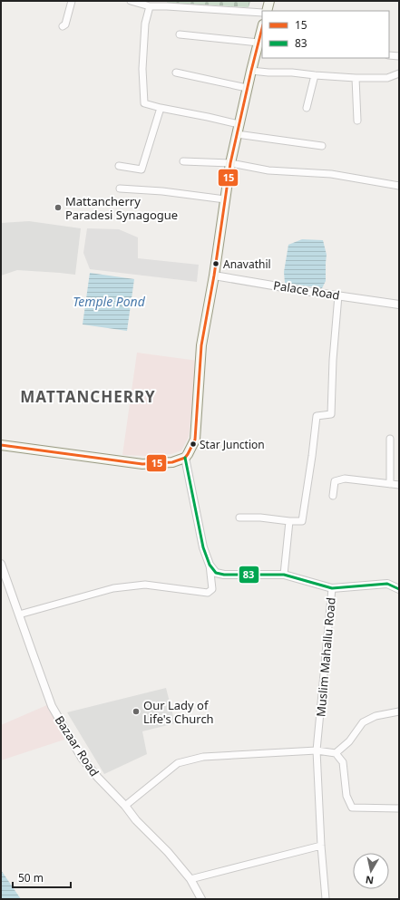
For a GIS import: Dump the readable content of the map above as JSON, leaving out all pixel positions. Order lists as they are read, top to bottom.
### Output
{
  "streets": {
    "street": ["Palace Road", "Muslim Mahallu Road", "Bazaar Road"]
  },
  "districts": ["MATTANCHERRY"],
  "water": ["Temple Pond"],
  "places": [
    "Mattancherry Paradesi Synagogue",
    "Anavathil",
    "Star Junction",
    "Our Lady of Life's Church"
  ],
  "lines": ["transit line 15", "transit line 83"],
  "legend": ["15", "83"],
  "scale_bar": "50 m",
  "north": "bottom"
}
